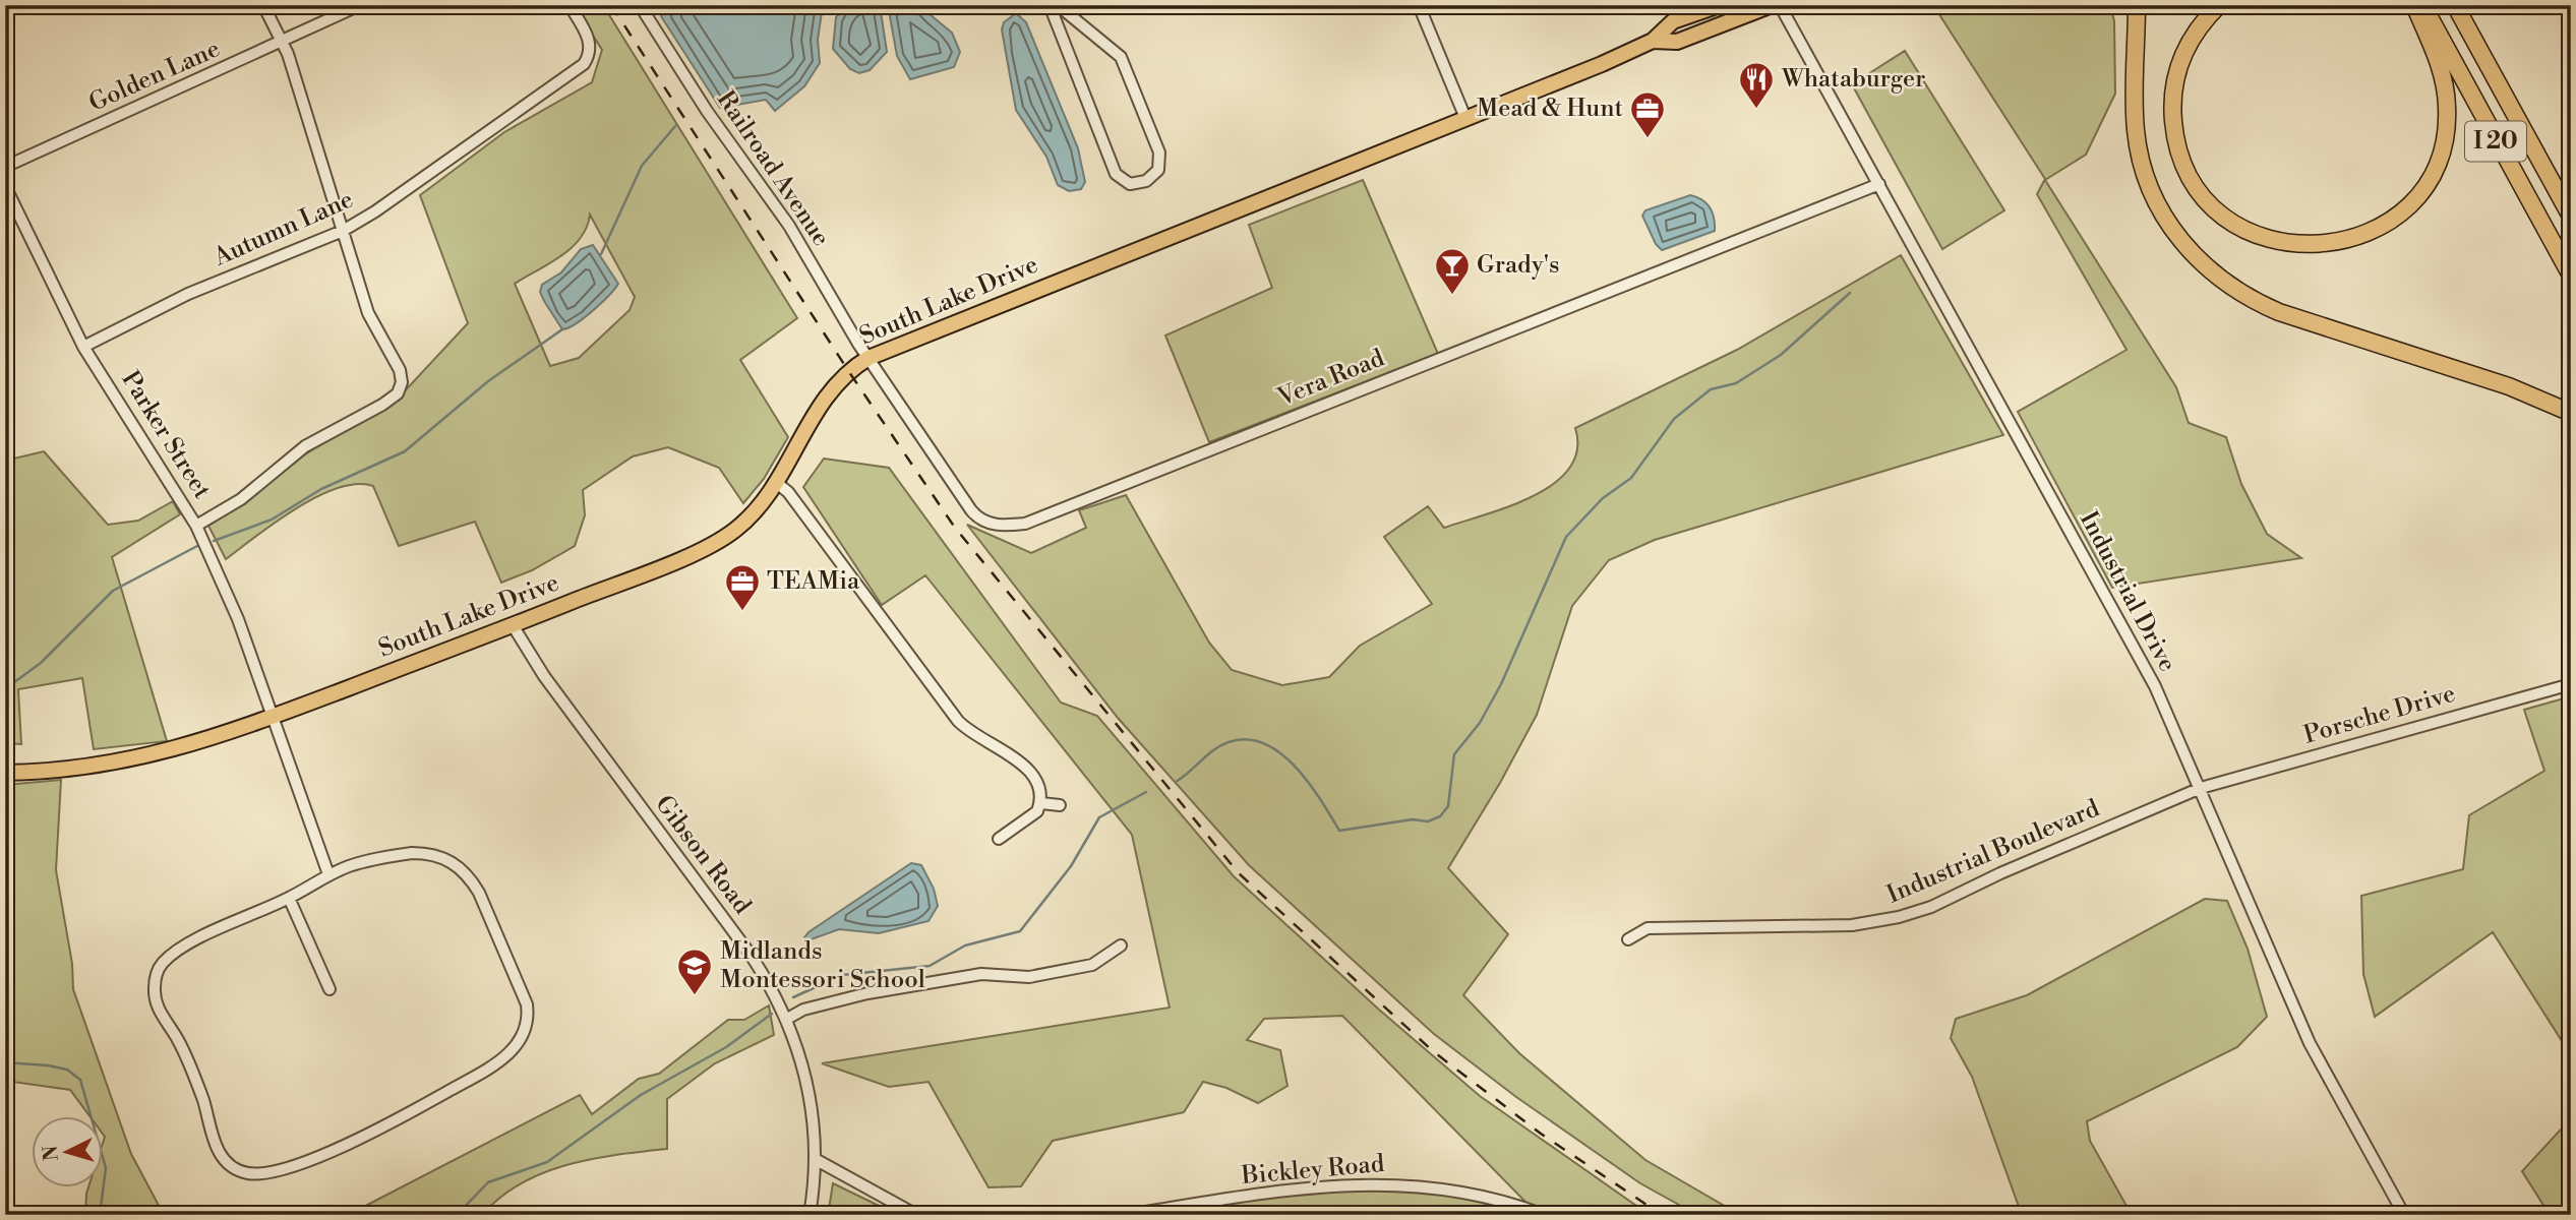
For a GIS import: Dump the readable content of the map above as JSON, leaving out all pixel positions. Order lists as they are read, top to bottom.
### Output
{
  "streets": {
    "highway": ["I 20"],
    "main road": ["South Lake Drive"],
    "street": [
      "Golden Lane",
      "Railroad Avenue",
      "Autumn Lane",
      "Vera Road",
      "Parker Street",
      "Industrial Drive",
      "Porsche Drive",
      "Industrial Boulevard",
      "Gibson Road",
      "Bickley Road"
    ]
  },
  "crossings": [
    ["Railroad Avenue", "South Lake Drive"],
    ["Railroad Avenue", "Vera Road"],
    ["Autumn Lane", "Parker Street"],
    ["South Lake Drive", "Vera Road"],
    ["South Lake Drive", "Parker Street"],
    ["South Lake Drive", "Gibson Road"],
    ["Vera Road", "Industrial Drive"],
    ["Industrial Drive", "Porsche Drive"],
    ["Industrial Drive", "Industrial Boulevard"],
    ["Porsche Drive", "Industrial Boulevard"]
  ],
  "places": {
    "restaurant": ["Whataburger"],
    "office": ["Mead & Hunt", "TEAMia"],
    "bar": ["Grady's"],
    "school or university": ["Midlands Montessori School"]
  },
  "north": "left"
}
